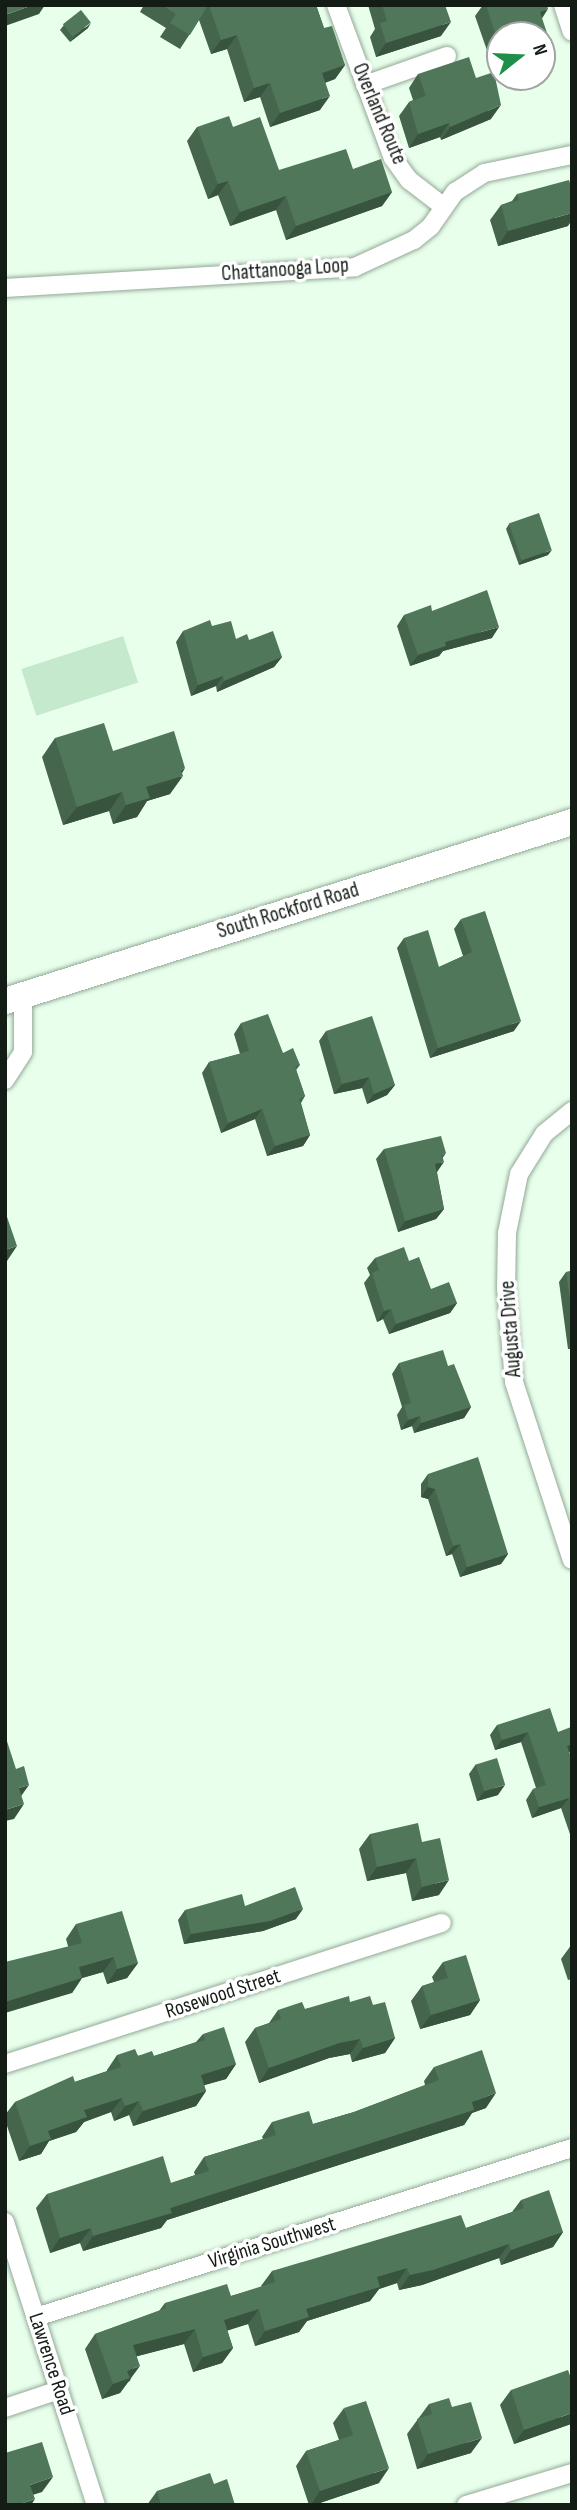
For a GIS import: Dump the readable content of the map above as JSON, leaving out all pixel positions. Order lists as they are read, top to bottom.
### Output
{
  "streets": {
    "street": [
      "Overland Route",
      "Chattanooga Loop",
      "South Rockford Road",
      "Augusta Drive",
      "Rosewood Street",
      "Virginia Southwest",
      "Lawrence Road"
    ]
  },
  "crossings": [
    ["Overland Route", "Chattanooga Loop"],
    ["Virginia Southwest", "Lawrence Road"]
  ],
  "north": "right"
}
